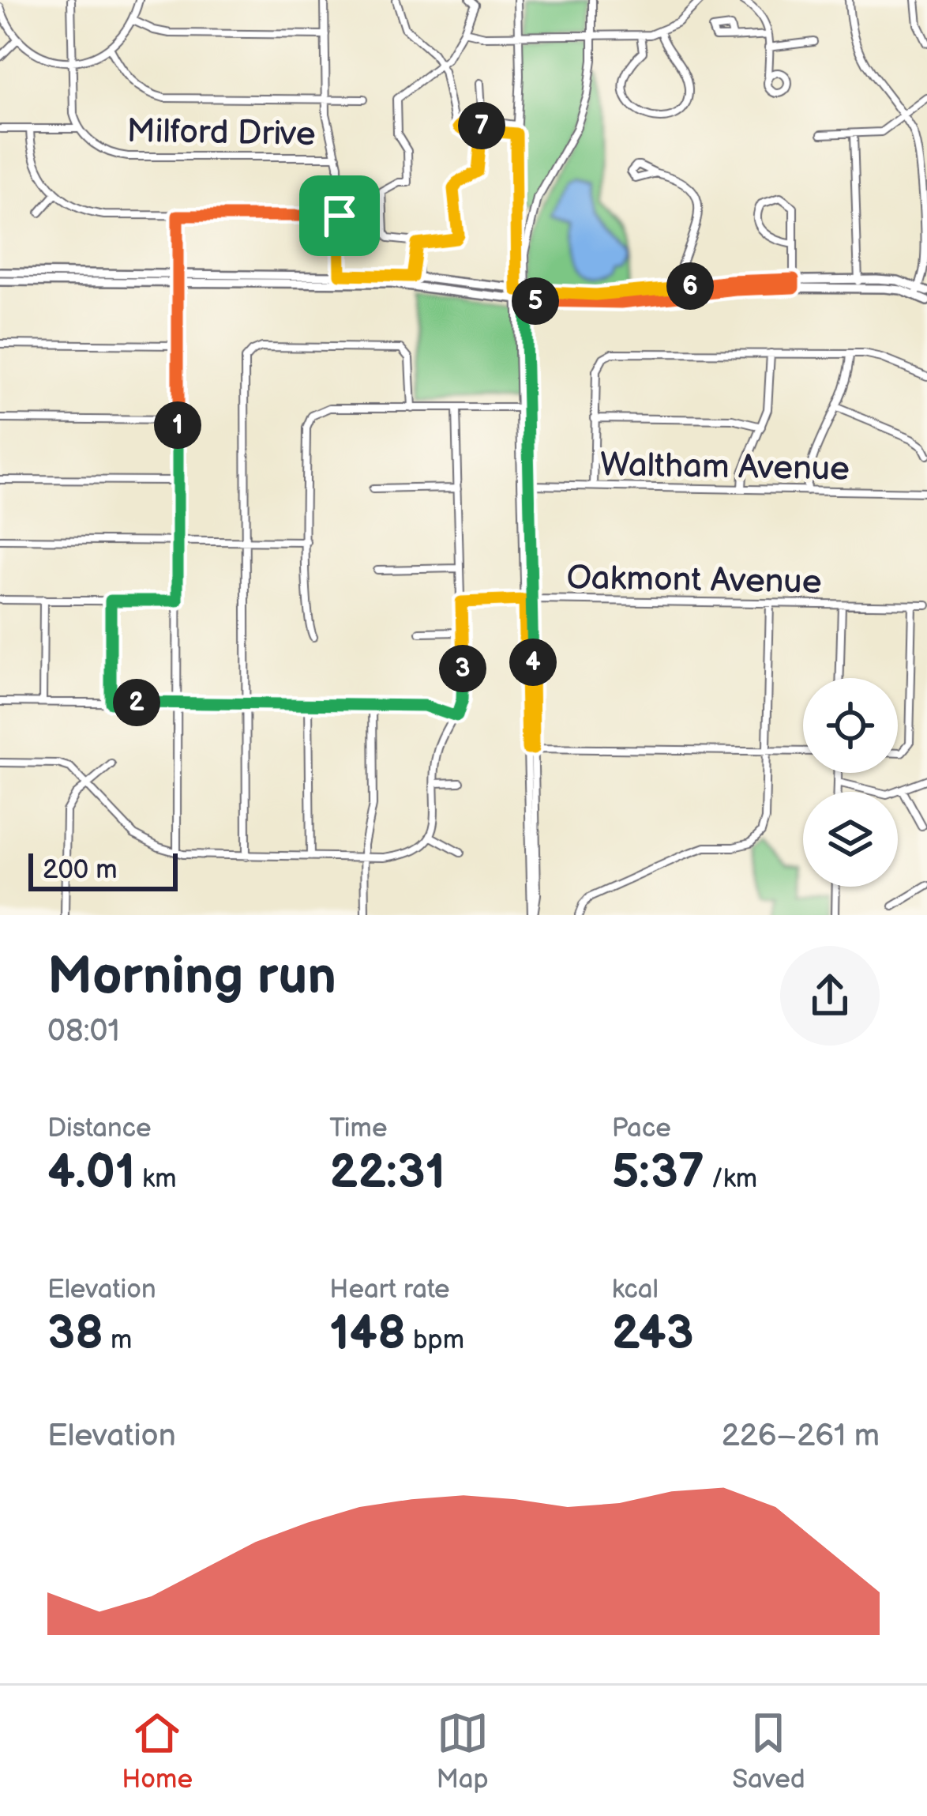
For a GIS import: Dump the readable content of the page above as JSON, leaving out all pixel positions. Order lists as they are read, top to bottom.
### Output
{
  "streets": {
    "street": ["Milford Drive", "Waltham Avenue", "Oakmont Avenue"]
  },
  "scale_bar": "200 m",
  "page": {
    "pins": [
      "7",
      "6",
      "5",
      "1",
      "4",
      "3",
      "2"
    ],
    "scale": "200 m",
    "heading": ["Morning run", "08:01"],
    "stats": [
      ["Distance", "4.01 km"],
      ["Time", "22:31"],
      ["Pace", "5:37 /km"],
      ["Elevation", "38 m"],
      ["Heart rate", "148 bpm"],
      ["kcal", "243"]
    ],
    "chart": ["Elevation", "226–261 m"],
    "tabs": ["Home", "Map", "Saved"]
  }
}
